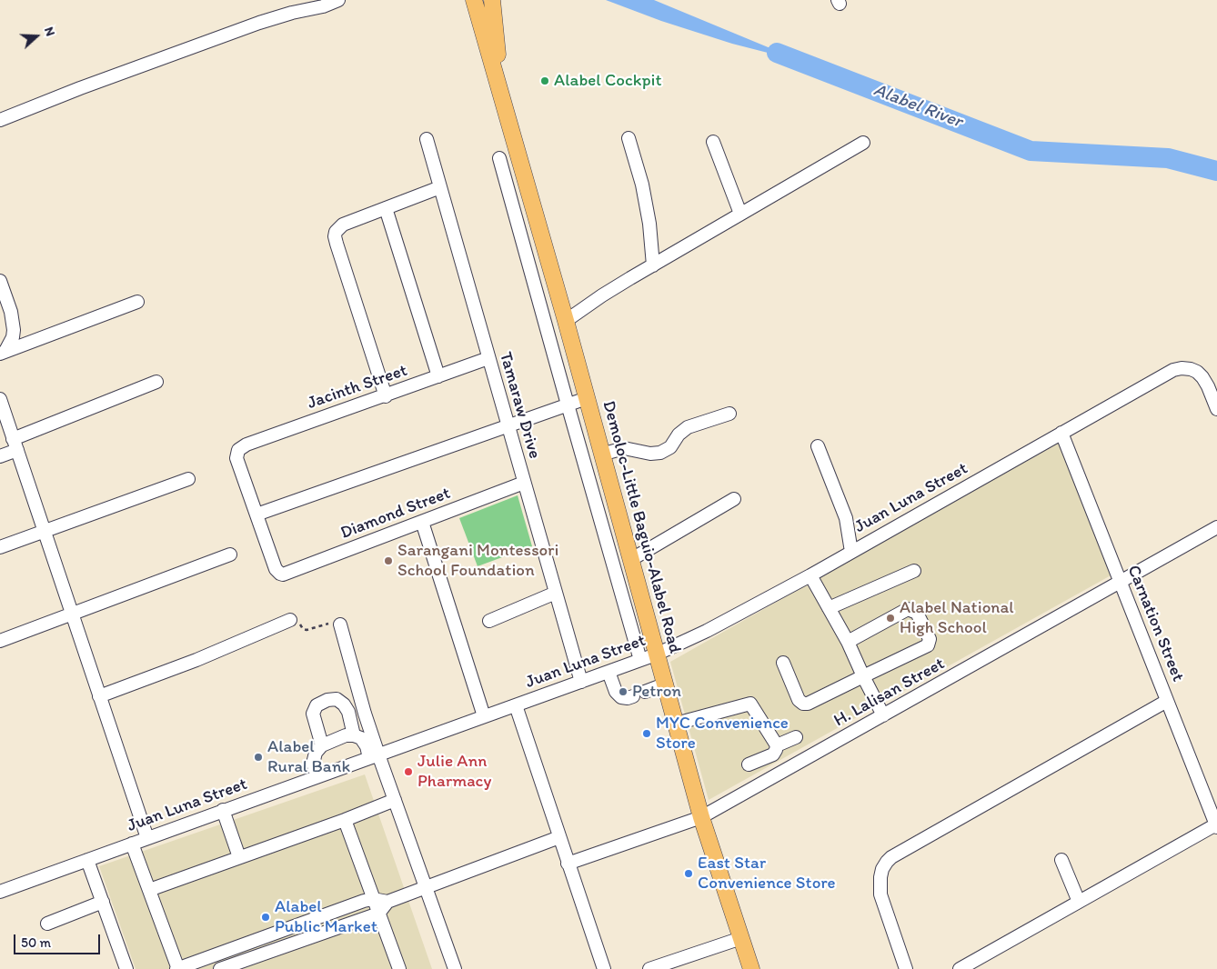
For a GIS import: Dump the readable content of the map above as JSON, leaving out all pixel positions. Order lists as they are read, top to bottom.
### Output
{
  "streets": {
    "main road": ["Demoloc-Little Baguio-Alabel Road"],
    "street": [
      "Jacinth Street",
      "Tamaraw Drive",
      "Juan Luna Street",
      "Diamond Street",
      "Carnation Street",
      "H. Lalisan Street"
    ]
  },
  "crossings": [
    ["Jacinth Street", "Tamaraw Drive"],
    ["Jacinth Street", "Diamond Street"],
    ["Tamaraw Drive", "Juan Luna Street"],
    ["Tamaraw Drive", "Diamond Street"],
    ["Juan Luna Street", "Demoloc-Little Baguio-Alabel Road"],
    ["Juan Luna Street", "Carnation Street"],
    ["Demoloc-Little Baguio-Alabel Road", "H. Lalisan Street"],
    ["Carnation Street", "H. Lalisan Street"]
  ],
  "water": ["Alabel River"],
  "places": [
    "Alabel Cockpit",
    "Sarangani Montessori School Foundation",
    "Alabel National High School",
    "Petron",
    "MYC Convenience Store",
    "Alabel Rural Bank",
    "Julie Ann Pharmacy",
    "East Star Convenience Store",
    "Alabel Public Market"
  ],
  "scale_bar": "50 m",
  "north": "right"
}
